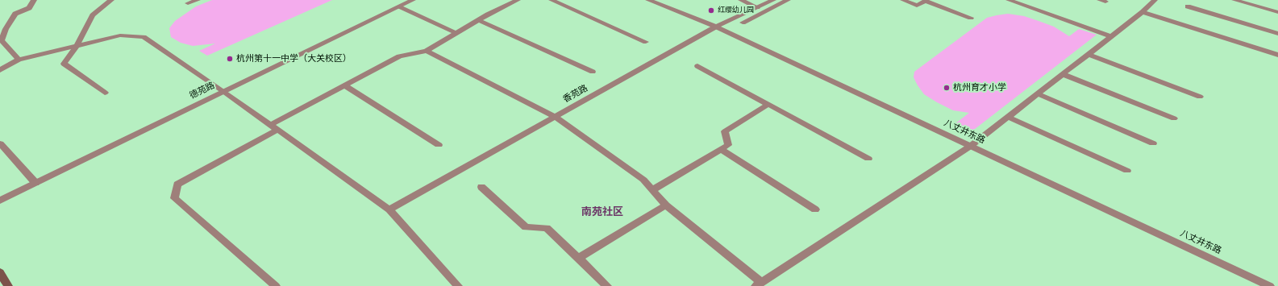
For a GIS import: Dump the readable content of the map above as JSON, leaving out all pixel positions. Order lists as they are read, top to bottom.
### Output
{
  "streets": {
    "street": ["德苑路", "香苑路", "八丈井东路"]
  },
  "crossings": [
    ["香苑路", "八丈井东路"]
  ],
  "districts": ["南苑社区"],
  "places": ["红缨幼儿园", "杭州第十一中学（大关校区）", "杭州育才小学"]
}
